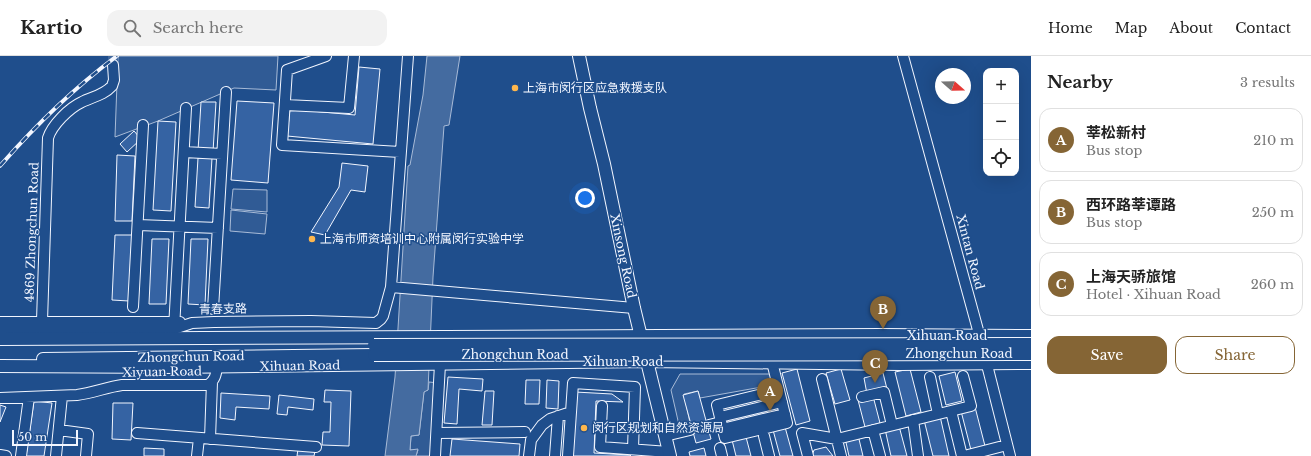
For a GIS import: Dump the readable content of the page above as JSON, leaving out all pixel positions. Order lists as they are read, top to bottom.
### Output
{
  "streets": {
    "main road": ["Xinsong Road", "Xihuan Road", "Zhongchun Road"],
    "street": [
      "4869 Zhongchun Road",
      "Xintan Road",
      "青春支路",
      "Xiyuan Road"
    ]
  },
  "crossings": [
    ["Xintan Road", "Xihuan Road"],
    ["Xinsong Road", "Xihuan Road"],
    ["Xihuan Road", "Zhongchun Road"],
    ["Xihuan Road", "Xiyuan Road"]
  ],
  "places": ["上海市闵行区应急救援支队", "上海市师资培训中心附属闵行实验中学", "闵行区规划和自然资源局"],
  "scale_bar": "50 m",
  "north": "right",
  "page": {
    "header": "Kartio",
    "search": "Search here",
    "nav": [
      "Home",
      "Map",
      "About",
      "Contact"
    ],
    "heading": ["Nearby", "3 results"],
    "map_buttons": ["+", "−"],
    "list": [
      {
        "mark": "A",
        "name": "莘松新村",
        "note": "Bus stop",
        "value": "210 m"
      },
      {
        "mark": "B",
        "name": "西环路莘谭路",
        "note": "Bus stop",
        "value": "250 m"
      },
      {
        "mark": "C",
        "name": "上海天骄旅馆",
        "note": "Hotel · Xihuan Road",
        "value": "260 m"
      }
    ],
    "pins": ["B", "C", "A"],
    "buttons": ["Save", "Share"],
    "scale": "50 m"
  }
}
